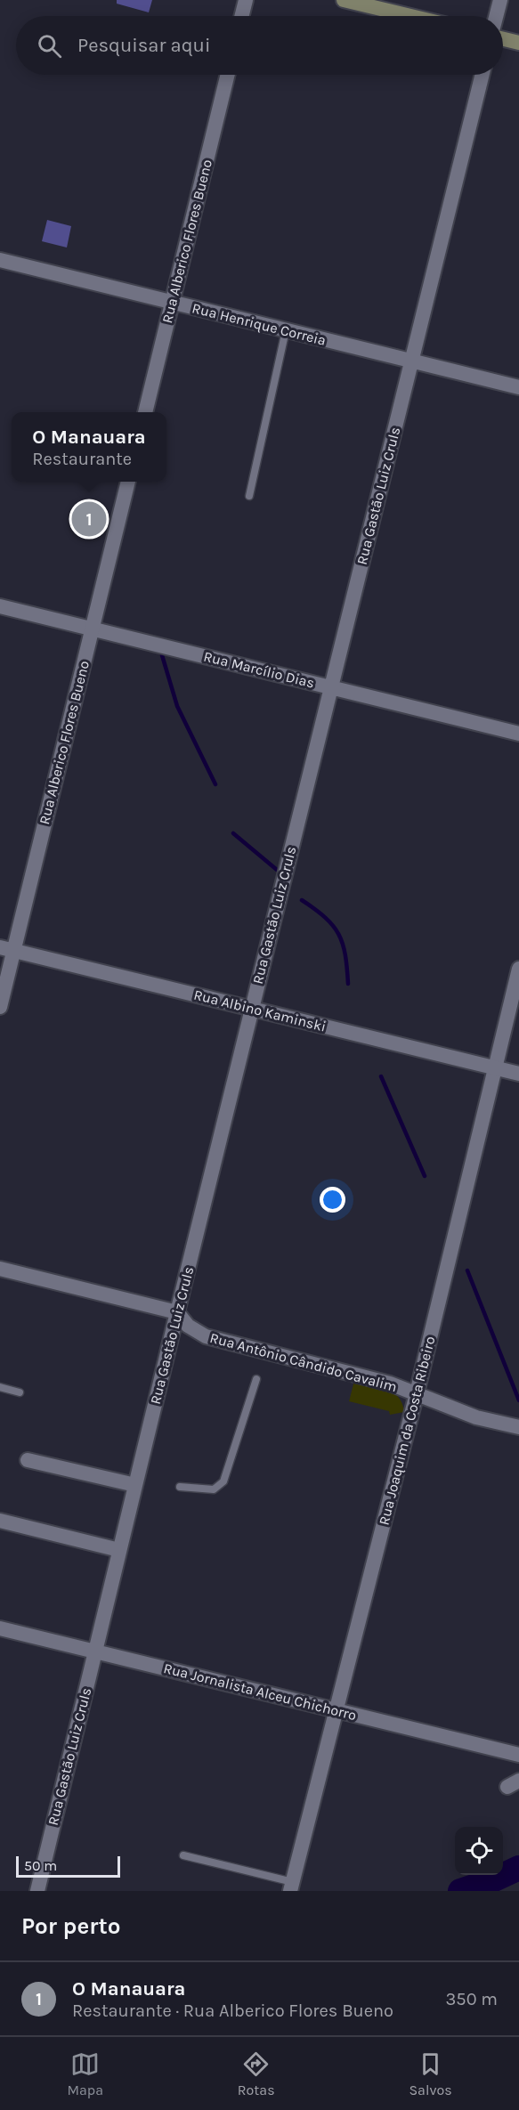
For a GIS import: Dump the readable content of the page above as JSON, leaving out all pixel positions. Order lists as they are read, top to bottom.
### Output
{
  "streets": {
    "street": [
      "Rua Alberico Flores Bueno",
      "Rua Henrique Correia",
      "Rua Gastão Luiz Cruls",
      "Rua Marcílio Dias",
      "Rua Albino Kaminski",
      "Rua Antônio Cândido Cavalim",
      "Rua Joaquim da Costa Ribeiro",
      "Rua Jornalista Alceu Chichorro"
    ]
  },
  "crossings": [
    ["Rua Alberico Flores Bueno", "Rua Henrique Correia"],
    ["Rua Alberico Flores Bueno", "Rua Marcílio Dias"],
    ["Rua Alberico Flores Bueno", "Rua Albino Kaminski"],
    ["Rua Henrique Correia", "Rua Gastão Luiz Cruls"],
    ["Rua Gastão Luiz Cruls", "Rua Marcílio Dias"],
    ["Rua Gastão Luiz Cruls", "Rua Albino Kaminski"],
    ["Rua Gastão Luiz Cruls", "Rua Antônio Cândido Cavalim"],
    ["Rua Gastão Luiz Cruls", "Rua Jornalista Alceu Chichorro"],
    ["Rua Albino Kaminski", "Rua Joaquim da Costa Ribeiro"],
    ["Rua Antônio Cândido Cavalim", "Rua Joaquim da Costa Ribeiro"],
    ["Rua Joaquim da Costa Ribeiro", "Rua Jornalista Alceu Chichorro"]
  ],
  "scale_bar": "50 m",
  "page": {
    "search": "Pesquisar aqui",
    "popup": ["O Manauara", "Restaurante"],
    "pins": "1",
    "scale": "50 m",
    "heading": "Por perto",
    "list": [
      {
        "mark": "1",
        "name": "O Manauara",
        "note": "Restaurante · Rua Alberico Flores Bueno",
        "value": "350 m"
      }
    ],
    "nav": ["Mapa", "Rotas", "Salvos"]
  }
}
